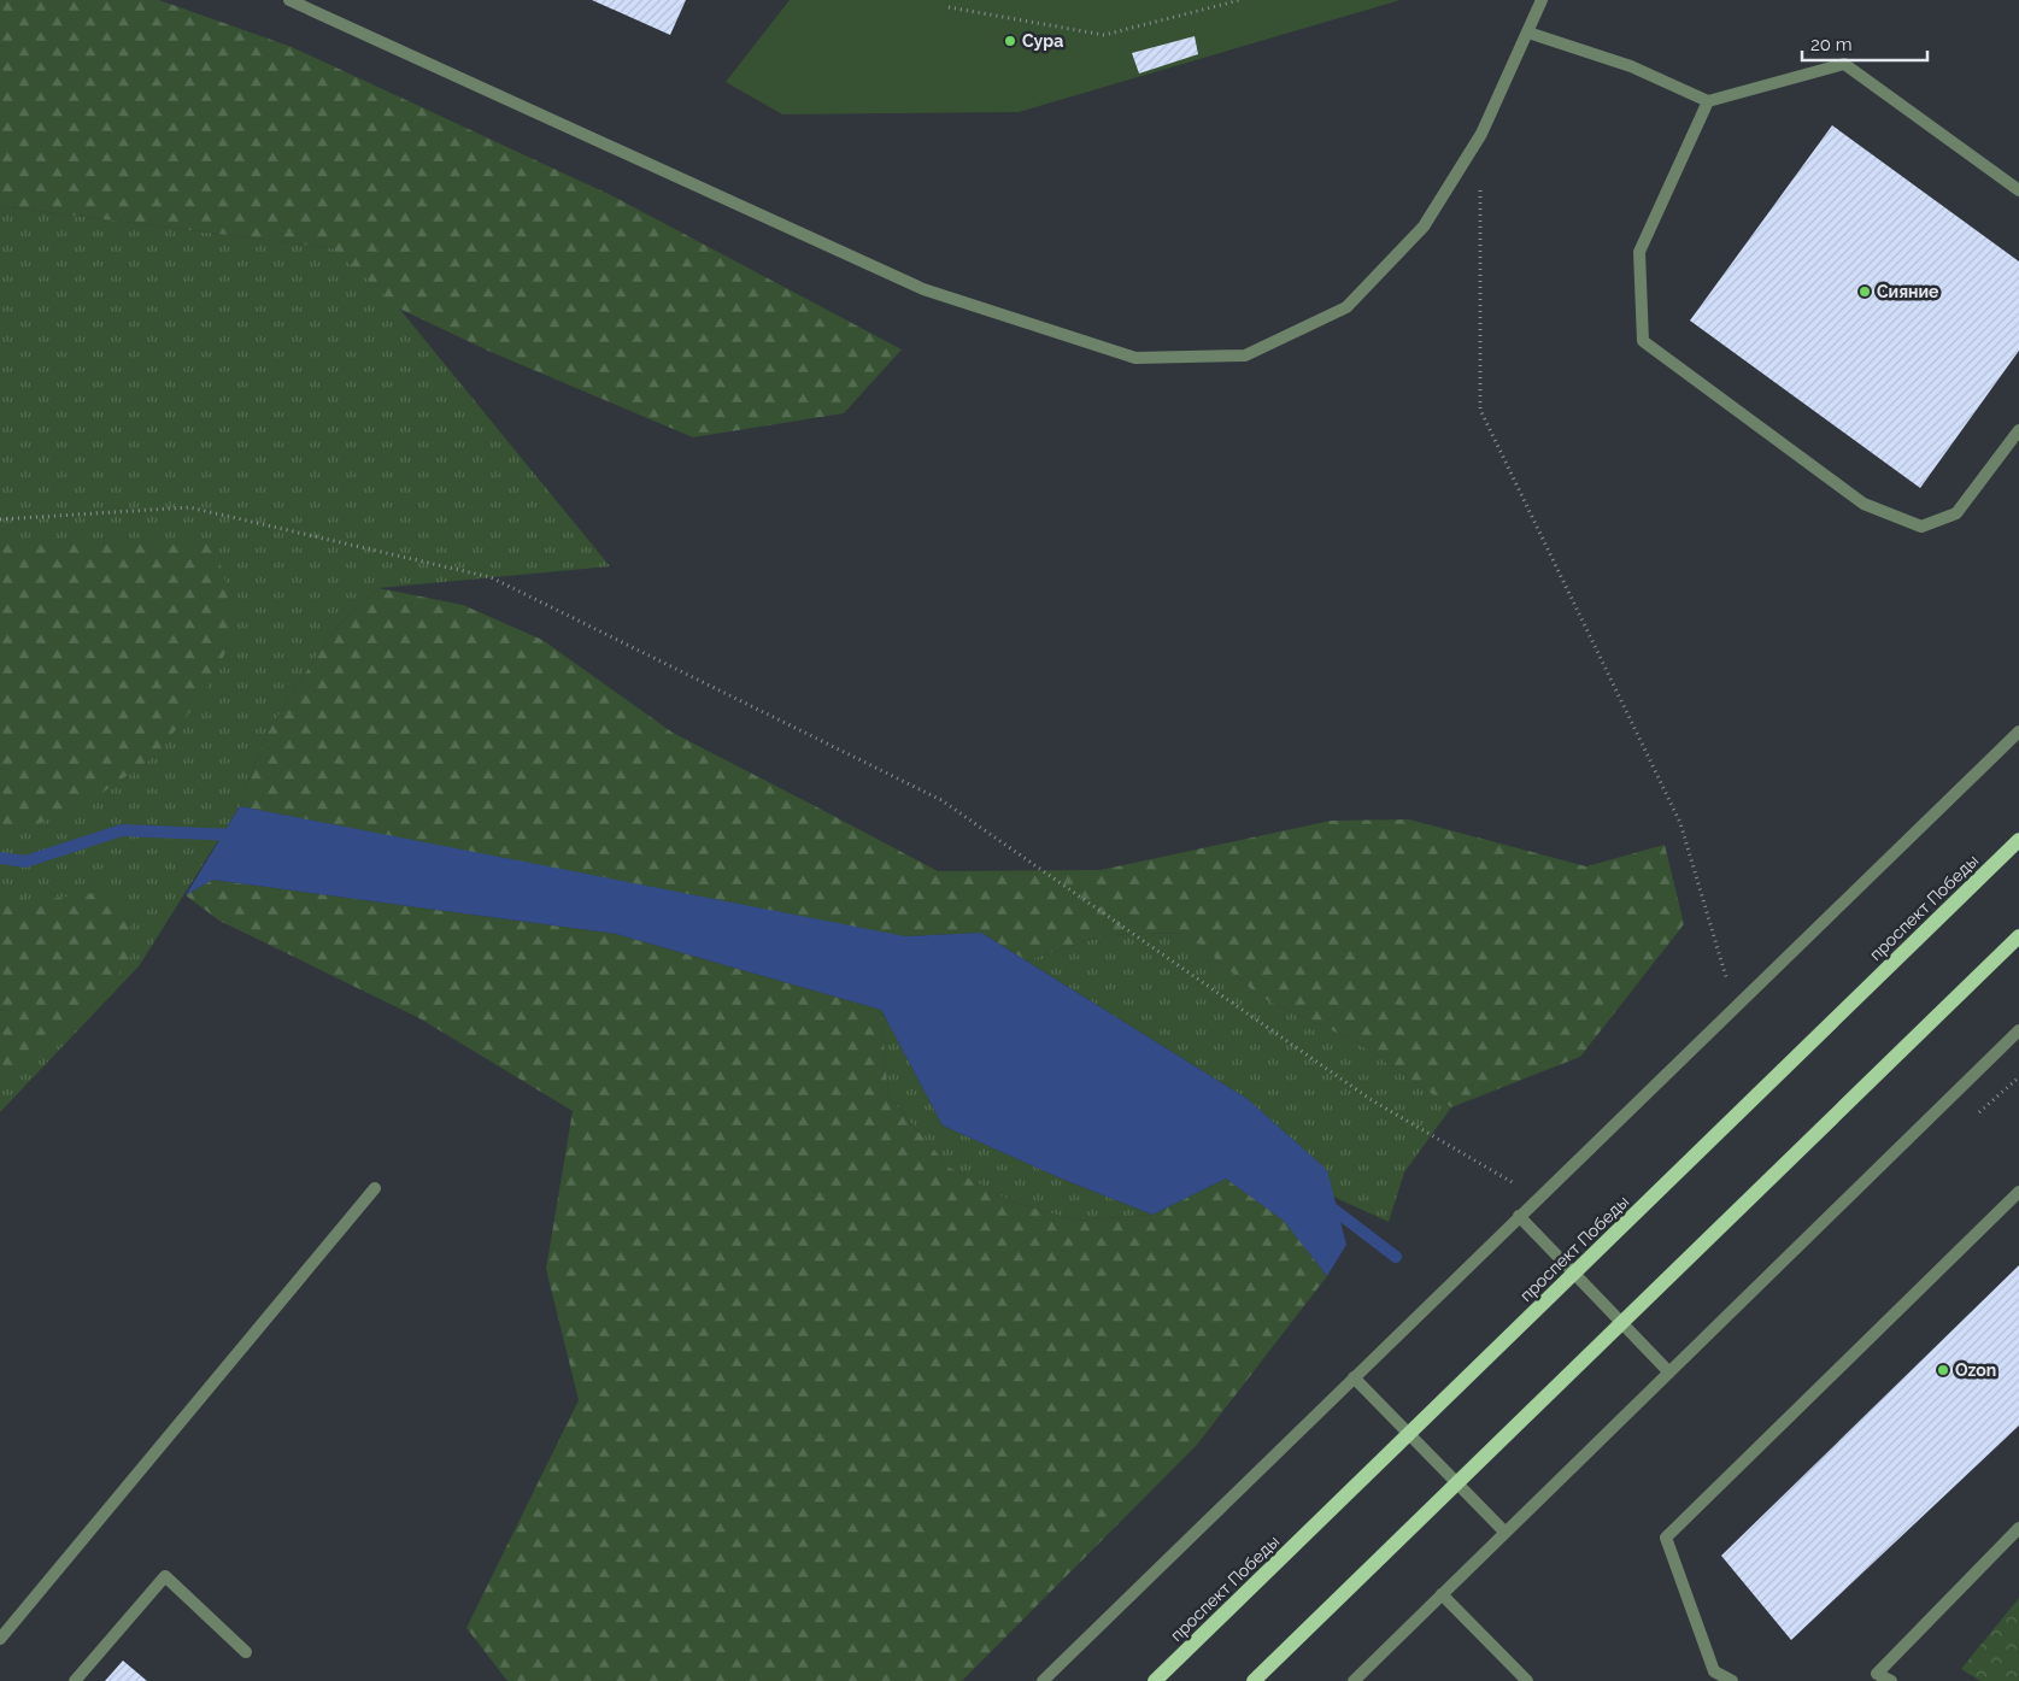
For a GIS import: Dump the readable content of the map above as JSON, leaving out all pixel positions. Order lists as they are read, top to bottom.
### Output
{
  "streets": {
    "main road": ["проспект Победы"]
  },
  "places": ["Сура", "Сияние", "Ozon"],
  "scale_bar": "20 m"
}
